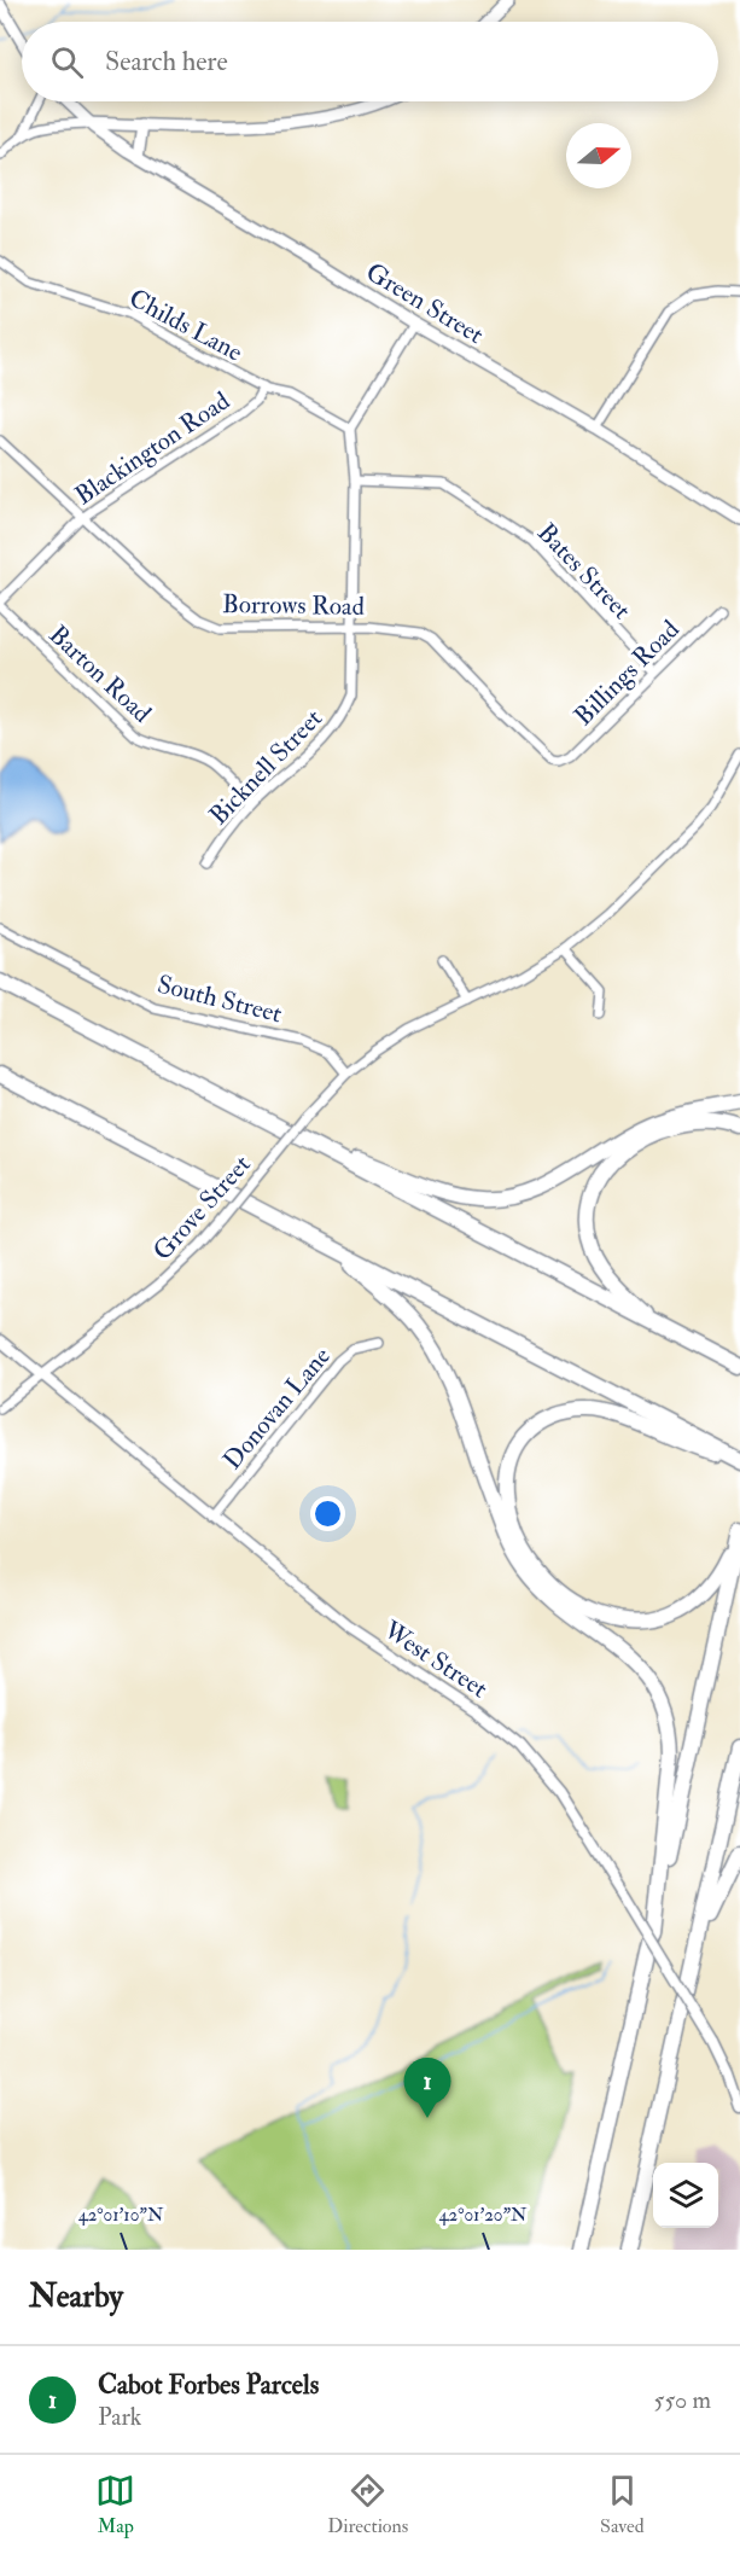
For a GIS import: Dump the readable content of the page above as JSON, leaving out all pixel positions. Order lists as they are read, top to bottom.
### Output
{
  "streets": {
    "main road": ["Green Street"],
    "street": [
      "Childs Lane",
      "Blackington Road",
      "Bates Street",
      "Borrows Road",
      "Billings Road",
      "Barton Road",
      "Bicknell Street",
      "South Street",
      "Grove Street",
      "Donovan Lane",
      "West Street"
    ]
  },
  "crossings": [
    ["Childs Lane", "Blackington Road"],
    ["Childs Lane", "Bicknell Street"],
    ["Blackington Road", "Borrows Road"],
    ["Blackington Road", "Barton Road"],
    ["Bates Street", "Billings Road"],
    ["Bates Street", "Bicknell Street"],
    ["Borrows Road", "Billings Road"],
    ["Borrows Road", "Bicknell Street"],
    ["Barton Road", "Bicknell Street"],
    ["South Street", "Grove Street"],
    ["Grove Street", "West Street"],
    ["Donovan Lane", "West Street"]
  ],
  "north": "right",
  "page": {
    "search": "Search here",
    "pins": "1",
    "heading": "Nearby",
    "list": [
      {
        "mark": "1",
        "name": "Cabot Forbes Parcels",
        "note": "Park",
        "value": "550 m"
      }
    ],
    "nav": ["Map", "Directions", "Saved"]
  },
  "coordinates": ["42°01'10\"N", "42°01'20\"N"]
}
